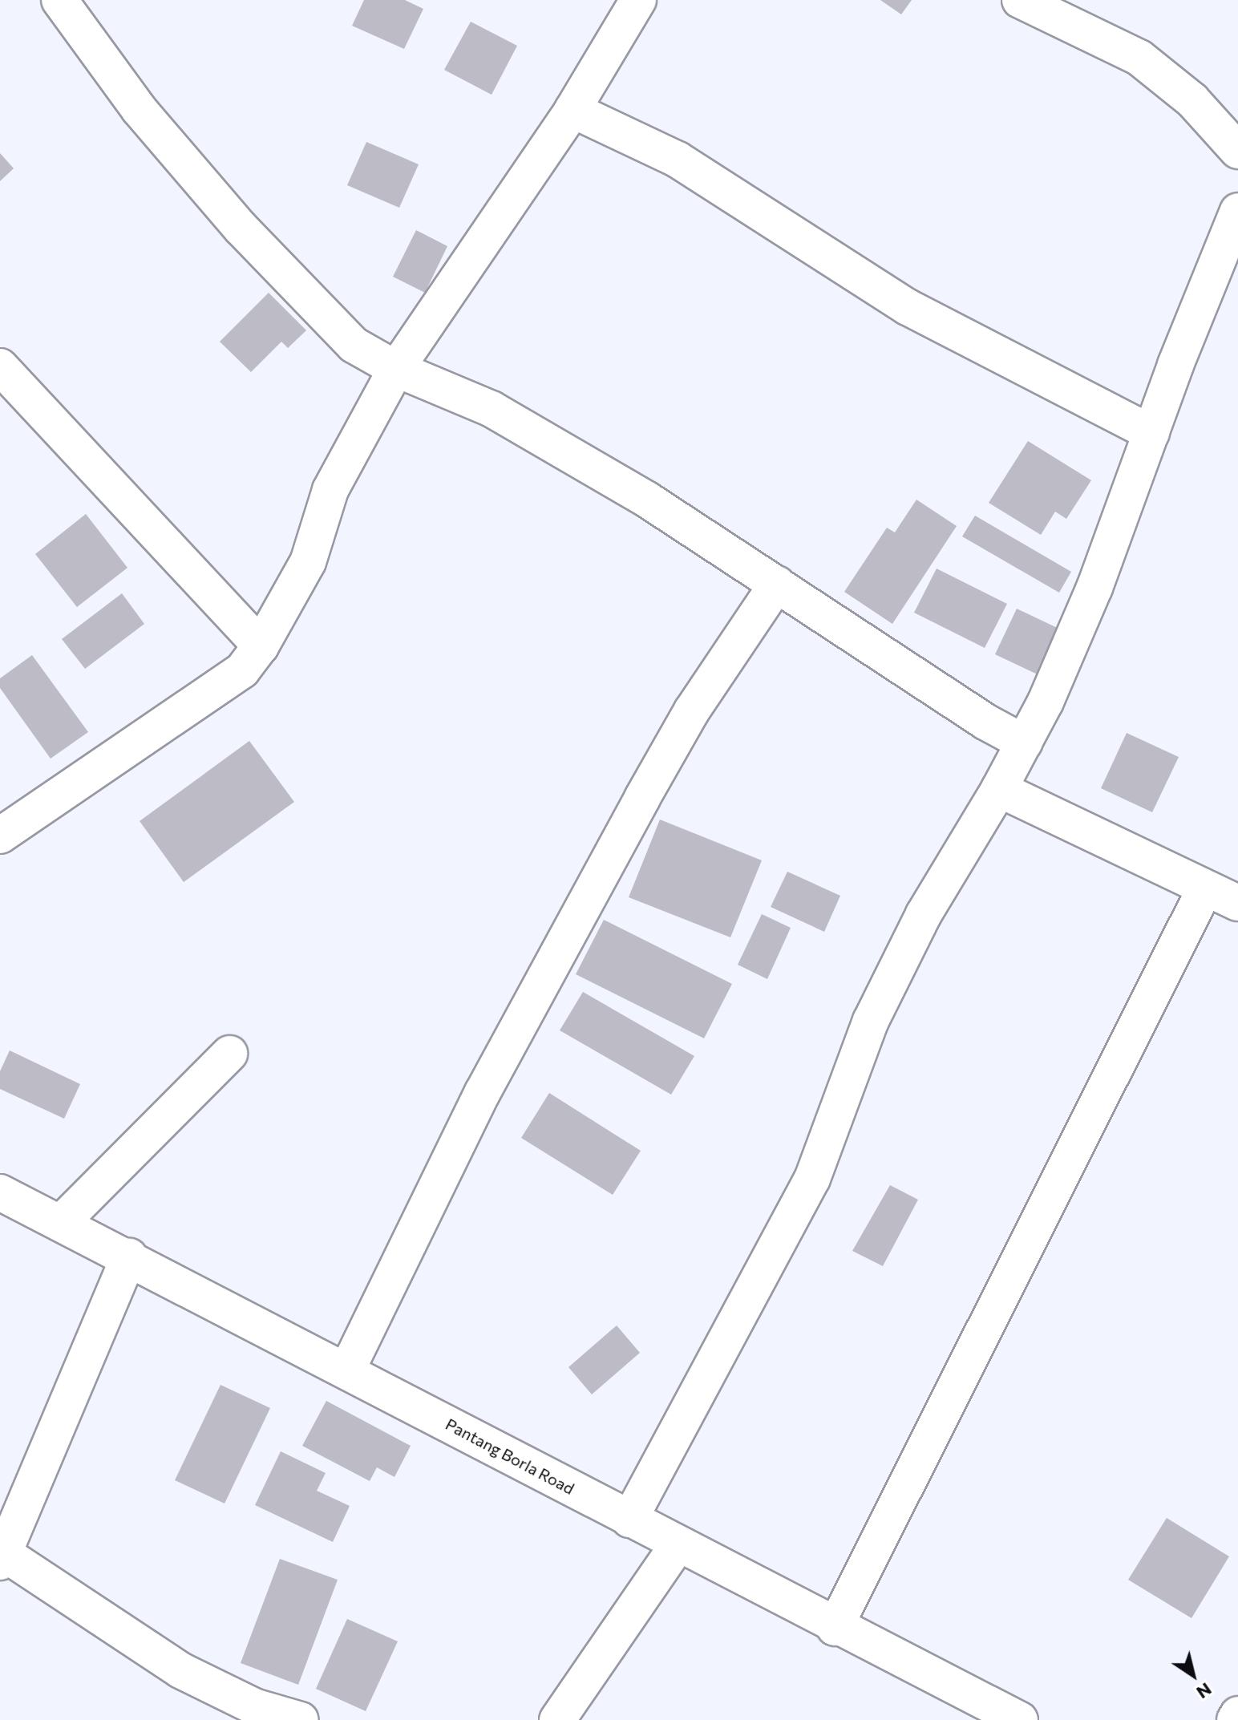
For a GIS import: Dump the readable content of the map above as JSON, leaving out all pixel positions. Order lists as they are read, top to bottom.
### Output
{
  "streets": {
    "street": ["Pantang Borla Road"]
  },
  "north": "bottom right"
}
